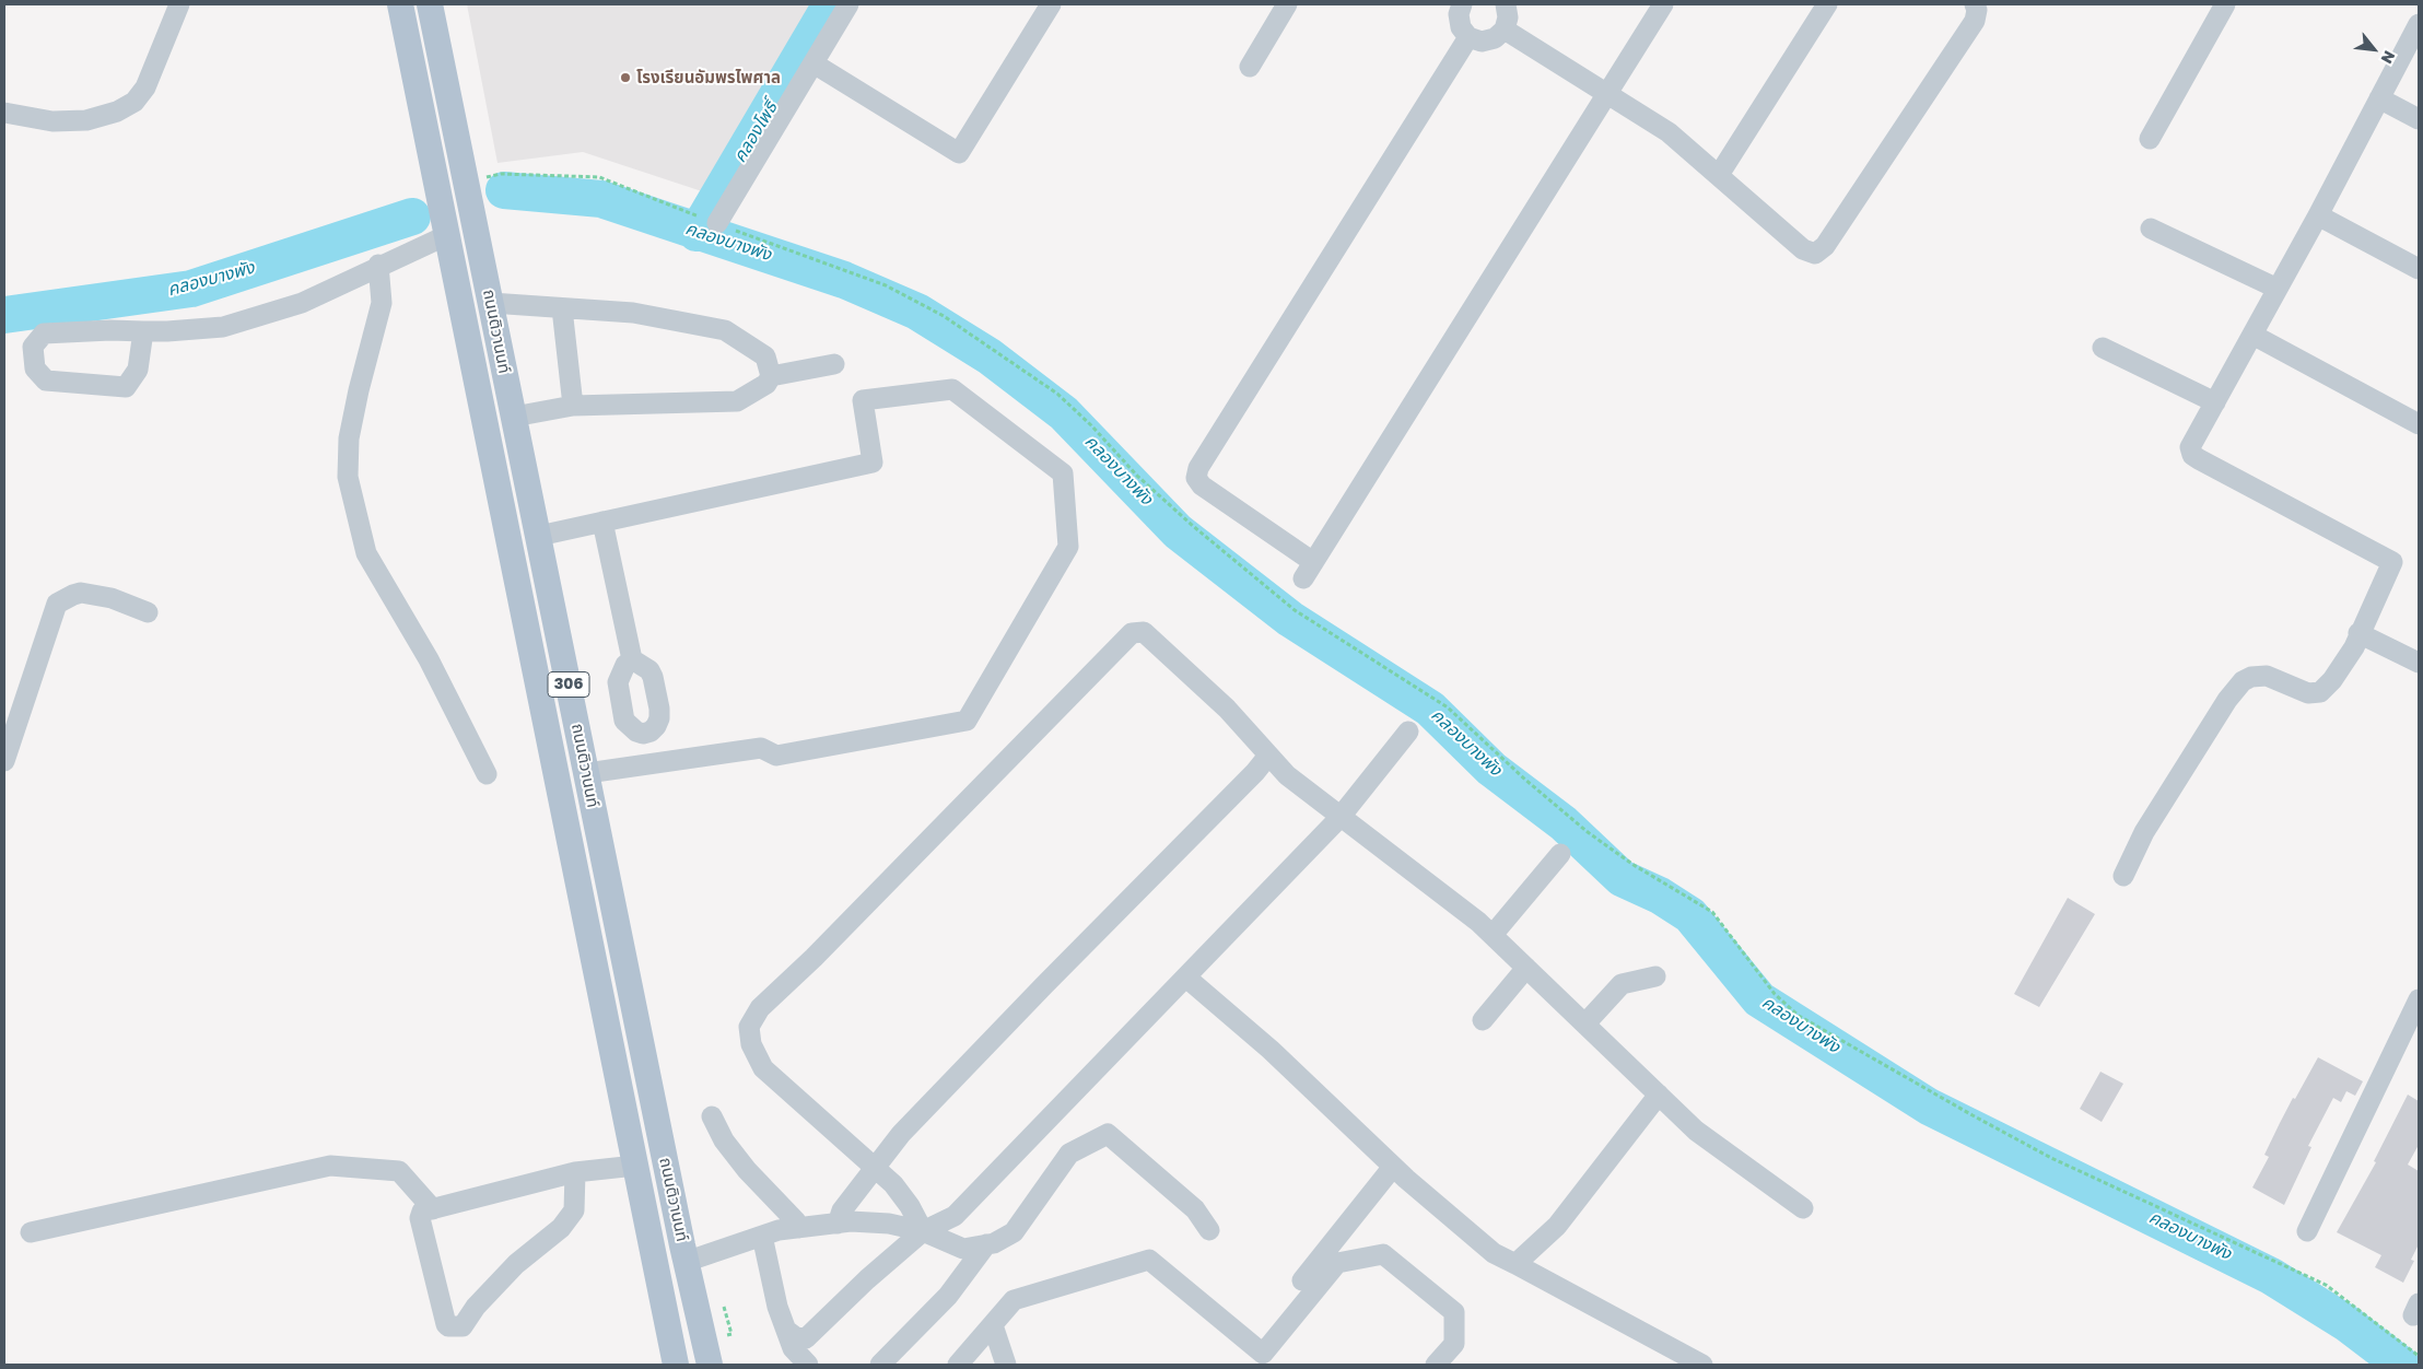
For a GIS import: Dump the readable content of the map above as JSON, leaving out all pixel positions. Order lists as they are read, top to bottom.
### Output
{
  "streets": {
    "main road": ["ถนนติวานนท์", "306"]
  },
  "water": ["คลองโพธิ์", "คลองบางพัง"],
  "places": ["โรงเรียนอัมพรไพศาล"],
  "north": "bottom right"
}
